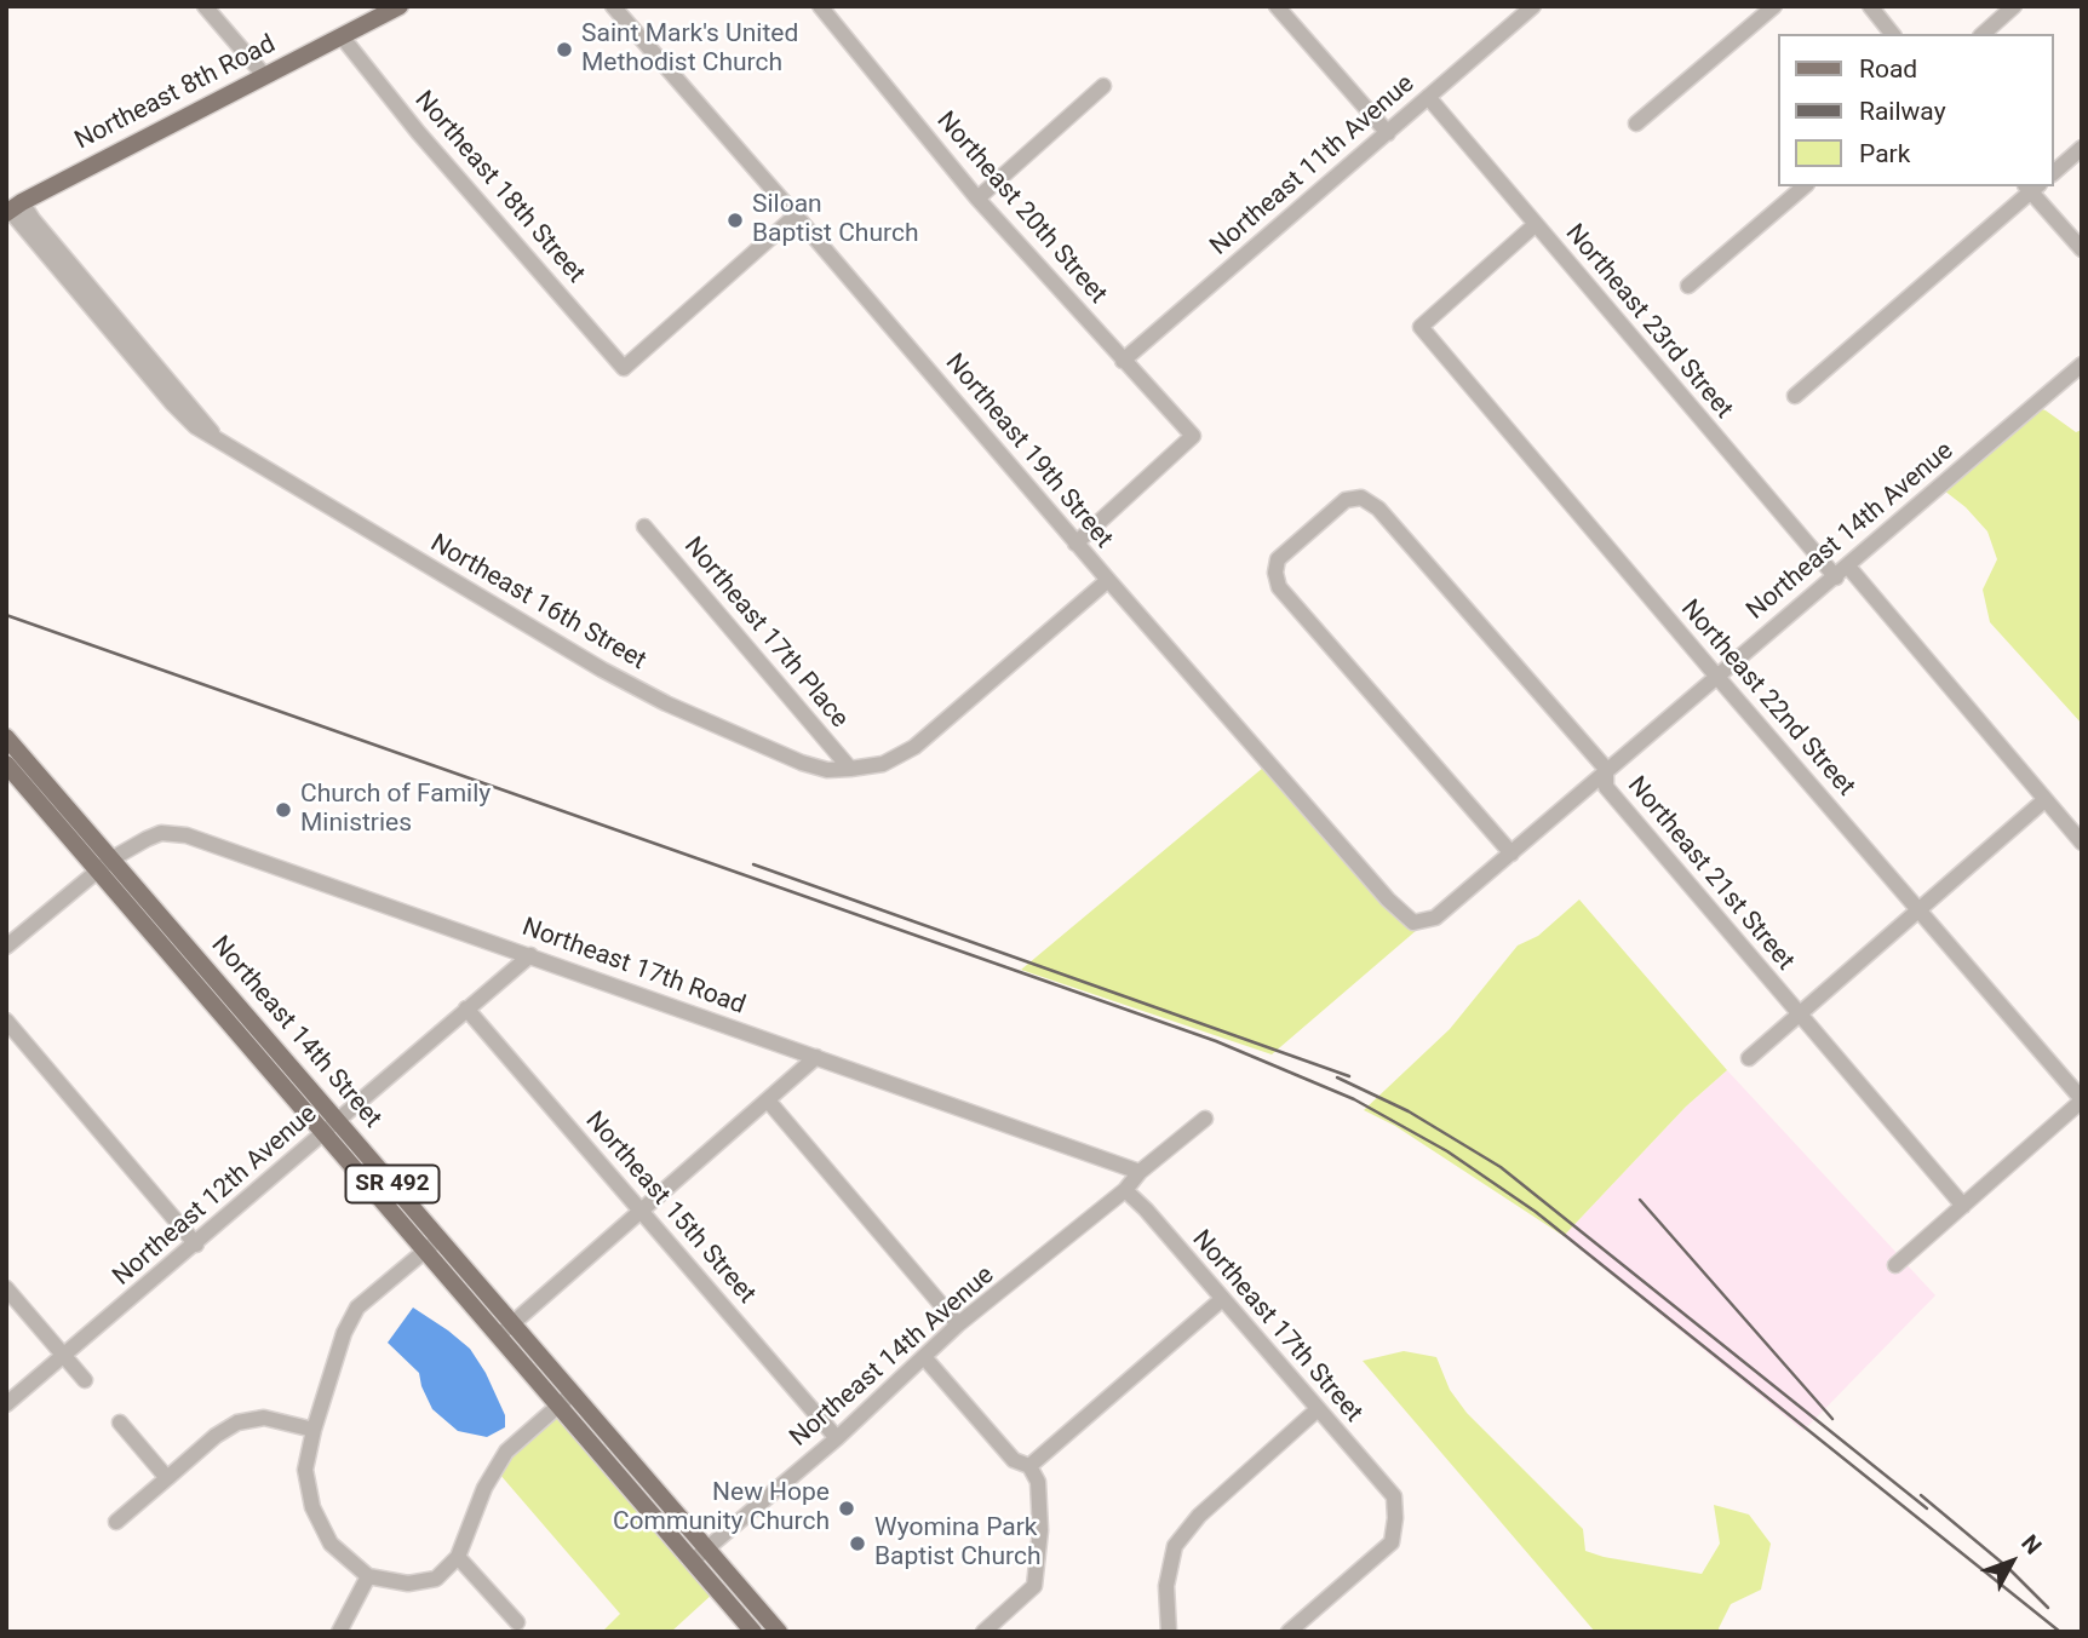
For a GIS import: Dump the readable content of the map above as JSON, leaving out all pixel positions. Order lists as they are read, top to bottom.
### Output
{
  "streets": {
    "main road": ["Northeast 8th Road", "Northeast 14th Street", "SR 492"],
    "street": [
      "Northeast 11th Avenue",
      "Northeast 18th Street",
      "Northeast 20th Street",
      "Northeast 23rd Street",
      "Northeast 19th Street",
      "Northeast 14th Avenue",
      "Northeast 16th Street",
      "Northeast 17th Place",
      "Northeast 22nd Street",
      "Northeast 21st Street",
      "Northeast 17th Road",
      "Northeast 12th Avenue",
      "Northeast 15th Street",
      "Northeast 17th Street"
    ]
  },
  "crossings": [
    ["Northeast 8th Road", "Northeast 18th Street"],
    ["Northeast 8th Road", "Northeast 16th Street"],
    ["Northeast 11th Avenue", "Northeast 20th Street"],
    ["Northeast 11th Avenue", "Northeast 23rd Street"],
    ["Northeast 18th Street", "Northeast 19th Street"],
    ["Northeast 20th Street", "Northeast 19th Street"],
    ["Northeast 23rd Street", "Northeast 14th Avenue"],
    ["Northeast 23rd Street", "Northeast 22nd Street"],
    ["Northeast 19th Street", "Northeast 14th Avenue"],
    ["Northeast 14th Avenue", "Northeast 22nd Street"],
    ["Northeast 14th Avenue", "Northeast 21st Street"],
    ["Northeast 14th Avenue", "Northeast 14th Street"],
    ["Northeast 14th Avenue", "Northeast 15th Street"],
    ["Northeast 14th Avenue", "Northeast 17th Street"],
    ["Northeast 16th Street", "Northeast 17th Place"],
    ["Northeast 17th Road", "Northeast 14th Street"],
    ["Northeast 17th Road", "Northeast 12th Avenue"],
    ["Northeast 14th Street", "Northeast 12th Avenue"],
    ["Northeast 12th Avenue", "Northeast 15th Street"]
  ],
  "places": [
    "Saint Mark's United Methodist Church",
    "Siloan Baptist Church",
    "Church of Family Ministries",
    "New Hope Community Church",
    "Wyomina Park Baptist Church"
  ],
  "legend": ["Road", "Railway", "Park"],
  "north": "top right"
}
